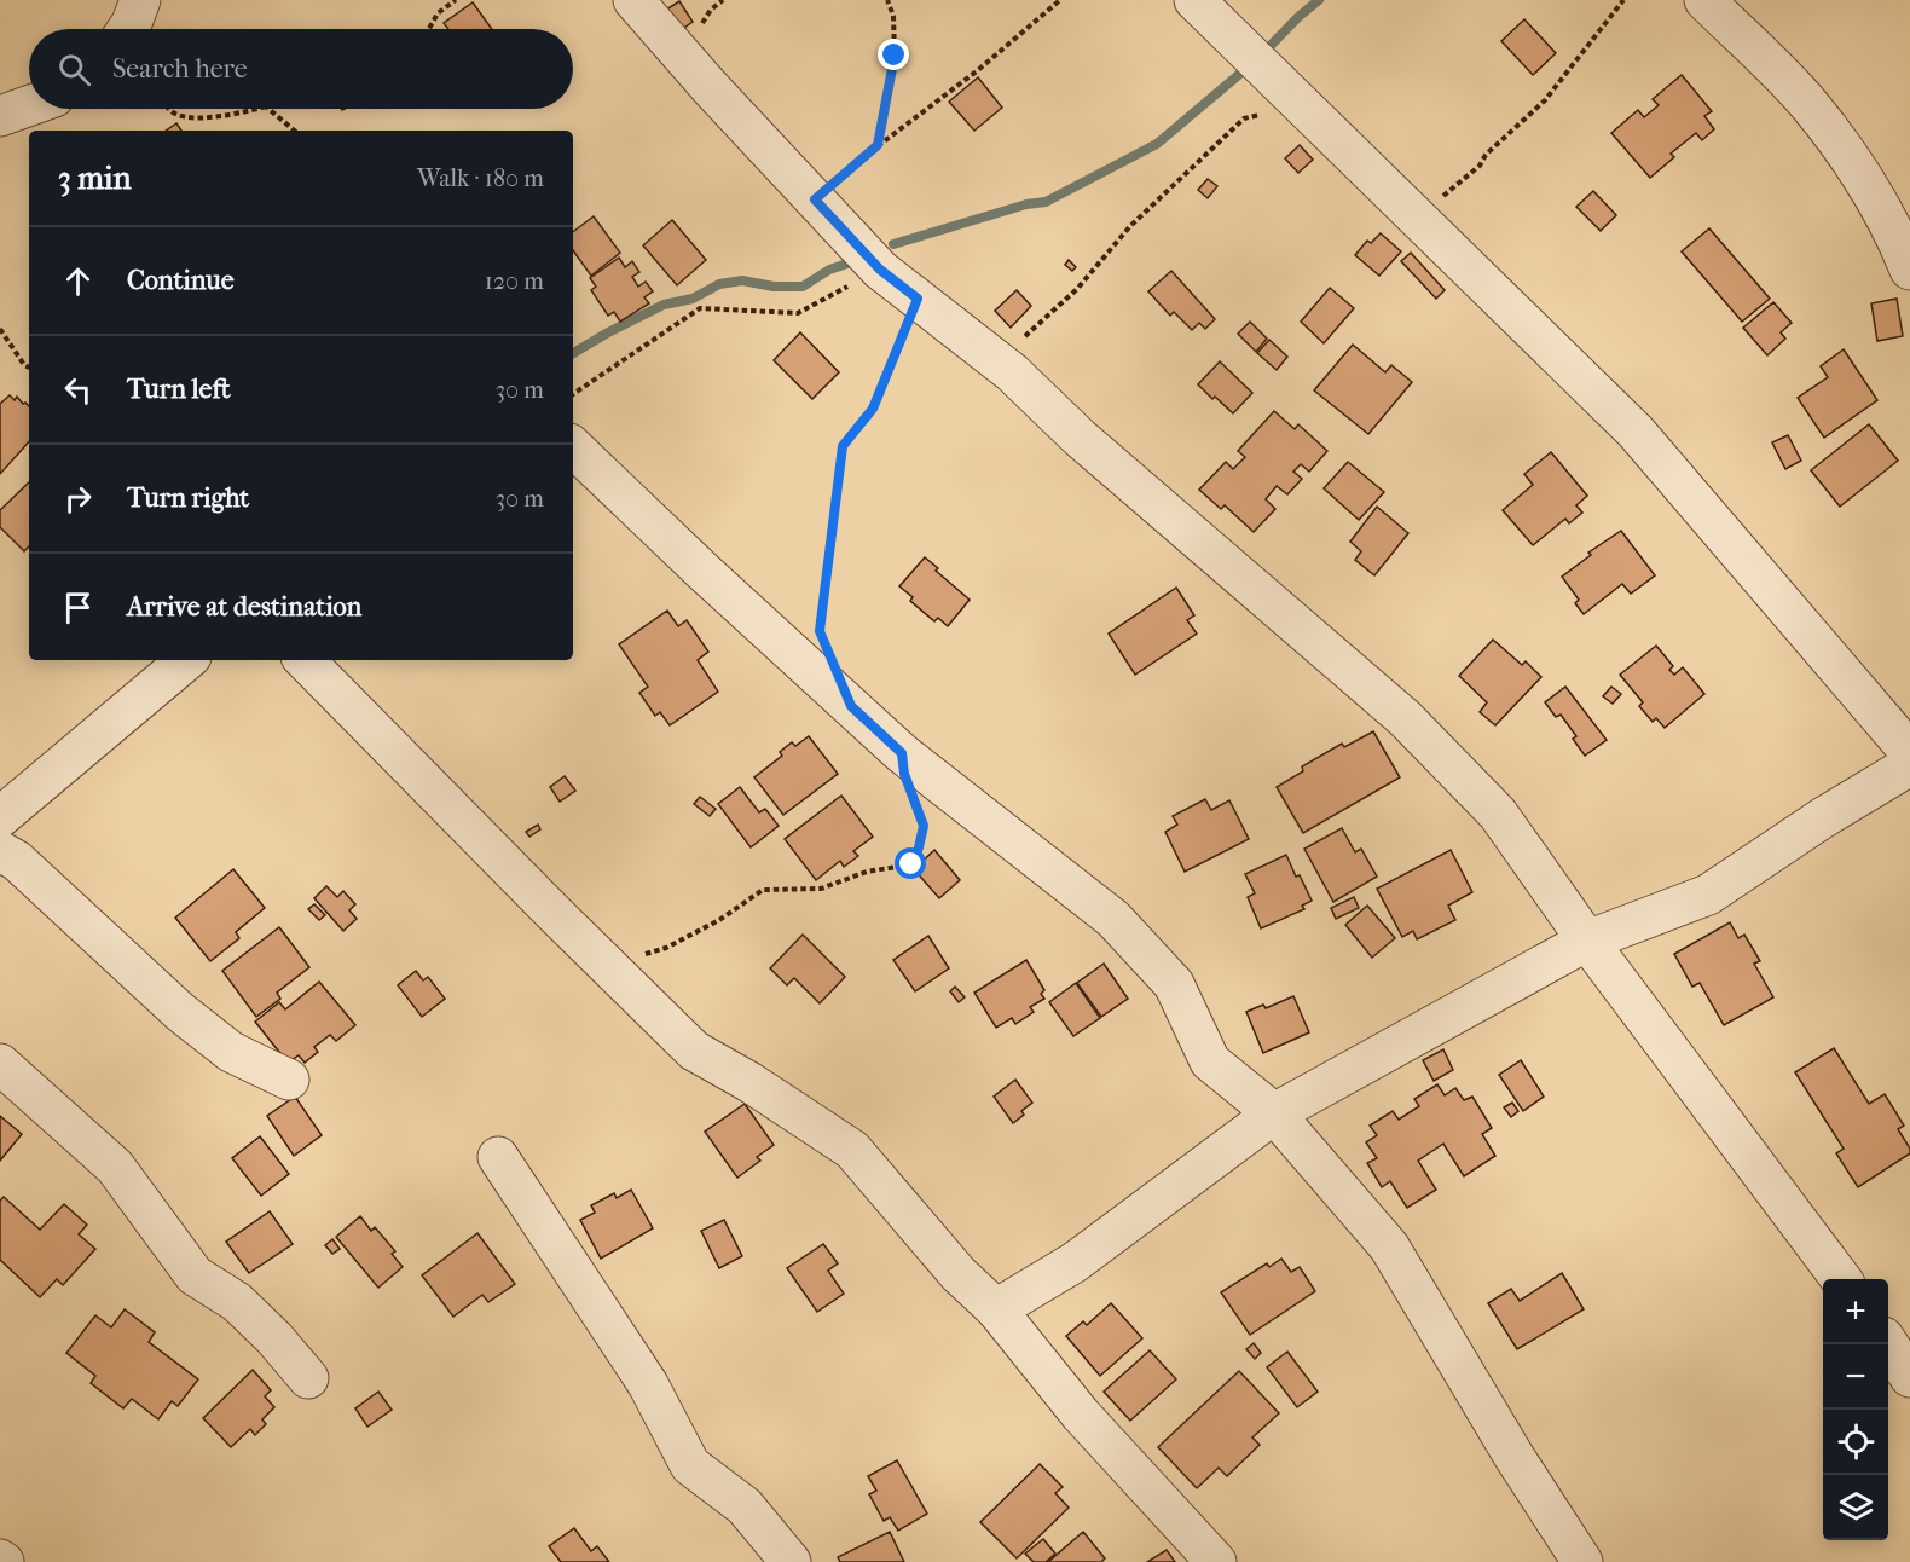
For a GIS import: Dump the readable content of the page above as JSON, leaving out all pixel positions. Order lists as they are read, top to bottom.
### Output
{
  "page": {
    "search": "Search here",
    "heading": ["3 min", "Walk · 180 m"],
    "list": [
      ["Continue", "120 m"],
      ["Turn left", "30 m"],
      ["Turn right", "30 m"],
      "Arrive at destination"
    ],
    "map_buttons": ["+", "−"]
  }
}
